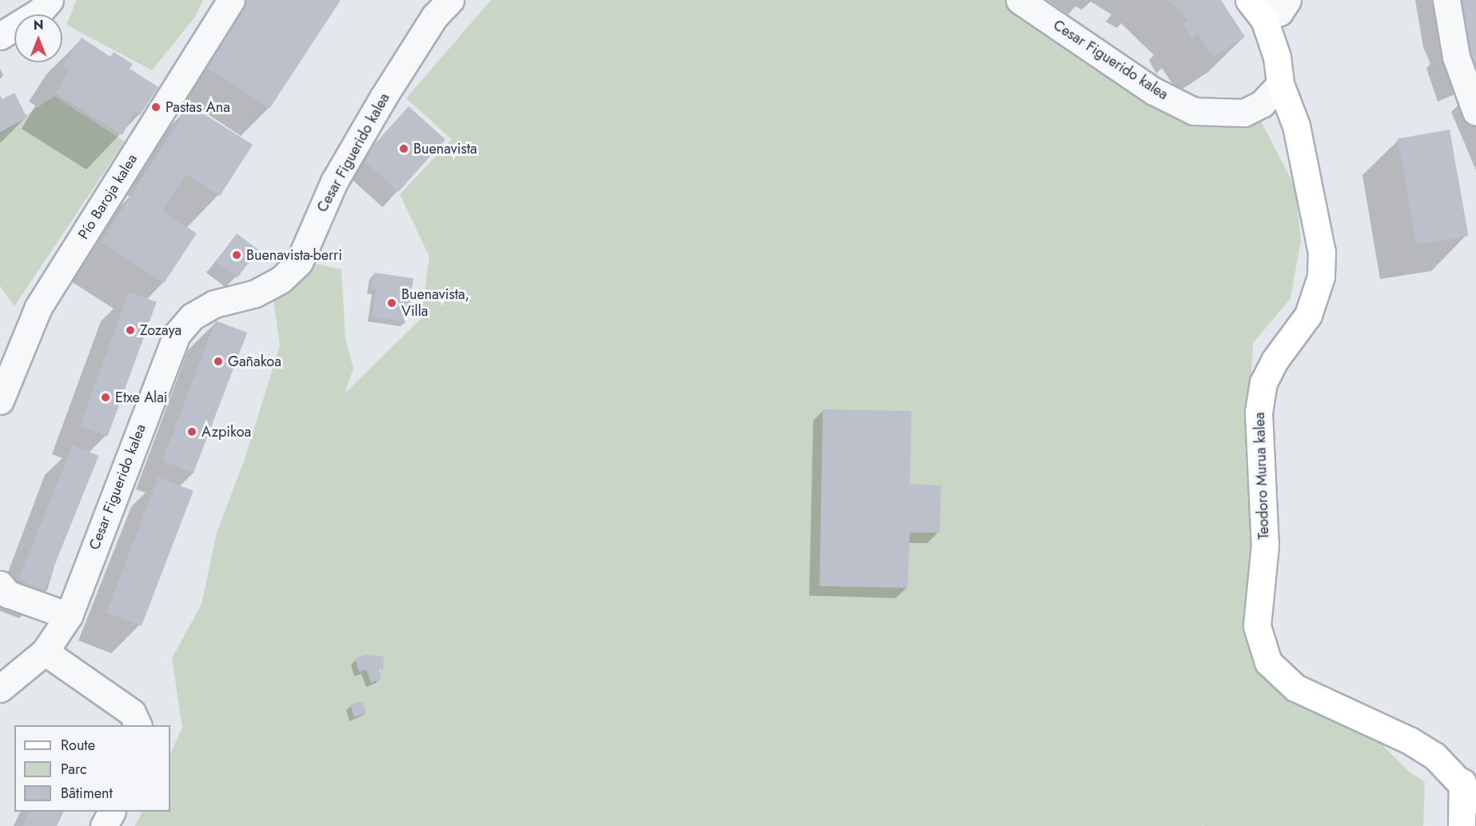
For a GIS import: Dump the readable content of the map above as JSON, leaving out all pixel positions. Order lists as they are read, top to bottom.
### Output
{
  "streets": {
    "street": ["Cesar Figuerido kalea", "Pío Baroja kalea", "Teodoro Murua kalea"]
  },
  "crossings": [
    ["Cesar Figuerido kalea", "Teodoro Murua kalea"]
  ],
  "places": [
    "Pastas Ana",
    "Buenavista",
    "Buenavista-berri",
    "Buenavista, Villa",
    "Zozaya",
    "Gañakoa",
    "Etxe Alai",
    "Azpikoa"
  ],
  "legend": ["Route", "Parc", "Bâtiment"],
  "north": "top"
}
